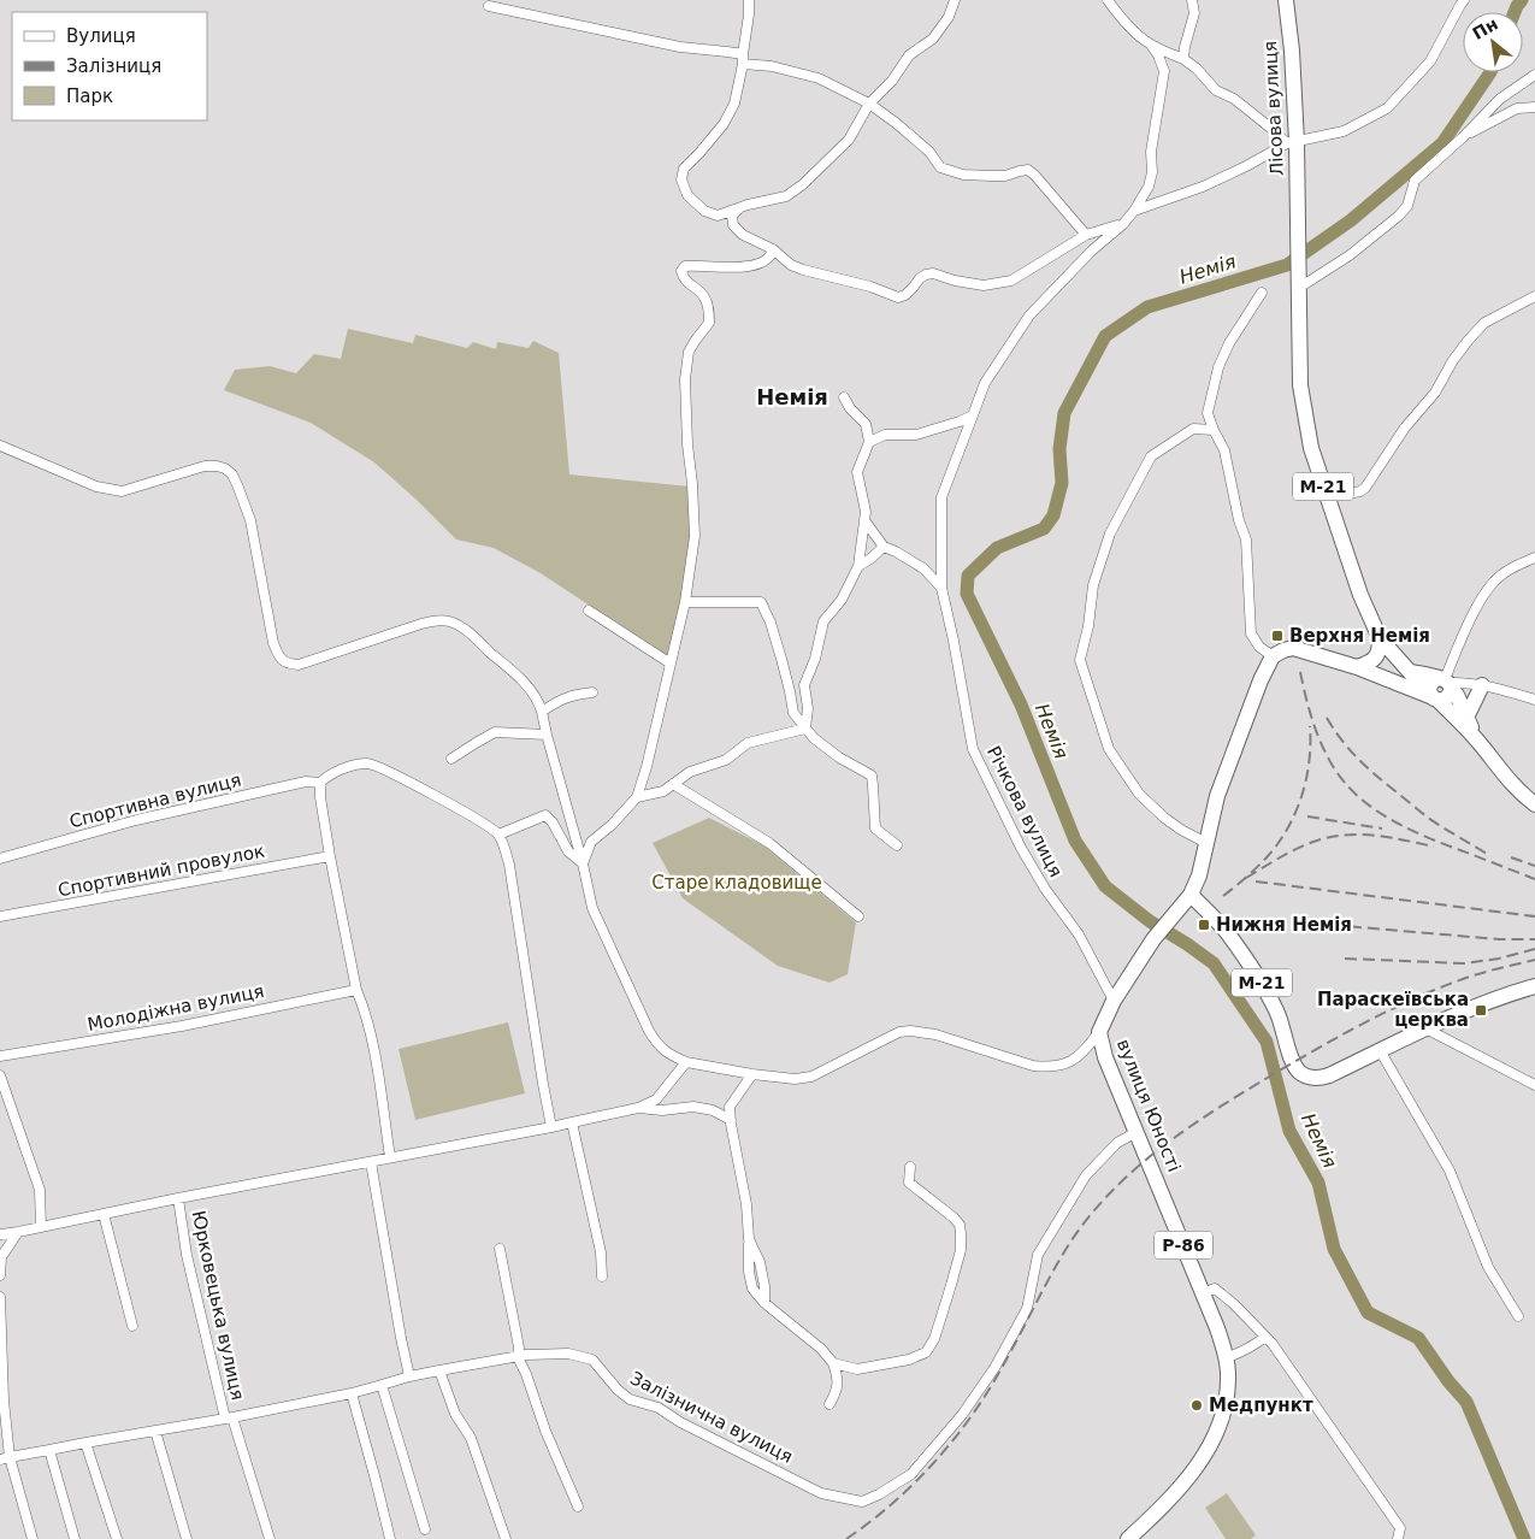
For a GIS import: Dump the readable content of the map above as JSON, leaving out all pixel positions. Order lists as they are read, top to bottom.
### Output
{
  "streets": {
    "main road": [
      "Лісова вулиця",
      "М-21",
      "вулиця Юності",
      "Р-86"
    ],
    "street": [
      "Спортивна вулиця",
      "Річкова вулиця",
      "Спортивний провулок",
      "Молодіжна вулиця",
      "Юрковецька вулиця",
      "Залізнична вулиця"
    ]
  },
  "crossings": [
    ["Лісова вулиця", "М-21"],
    ["М-21", "вулиця Юності"],
    ["Річкова вулиця", "вулиця Юності"],
    ["вулиця Юності", "Залізнична вулиця"],
    ["Юрковецька вулиця", "Залізнична вулиця"]
  ],
  "districts": ["Немія"],
  "water": ["Немія"],
  "parks": ["Старе кладовище"],
  "places": {
    "transit": ["Верхня Немія", "Нижня Немія", "Параскеївська церква"],
    "other": ["Медпункт"]
  },
  "legend": ["Вулиця", "Залізниця", "Парк"],
  "north": "top left"
}
